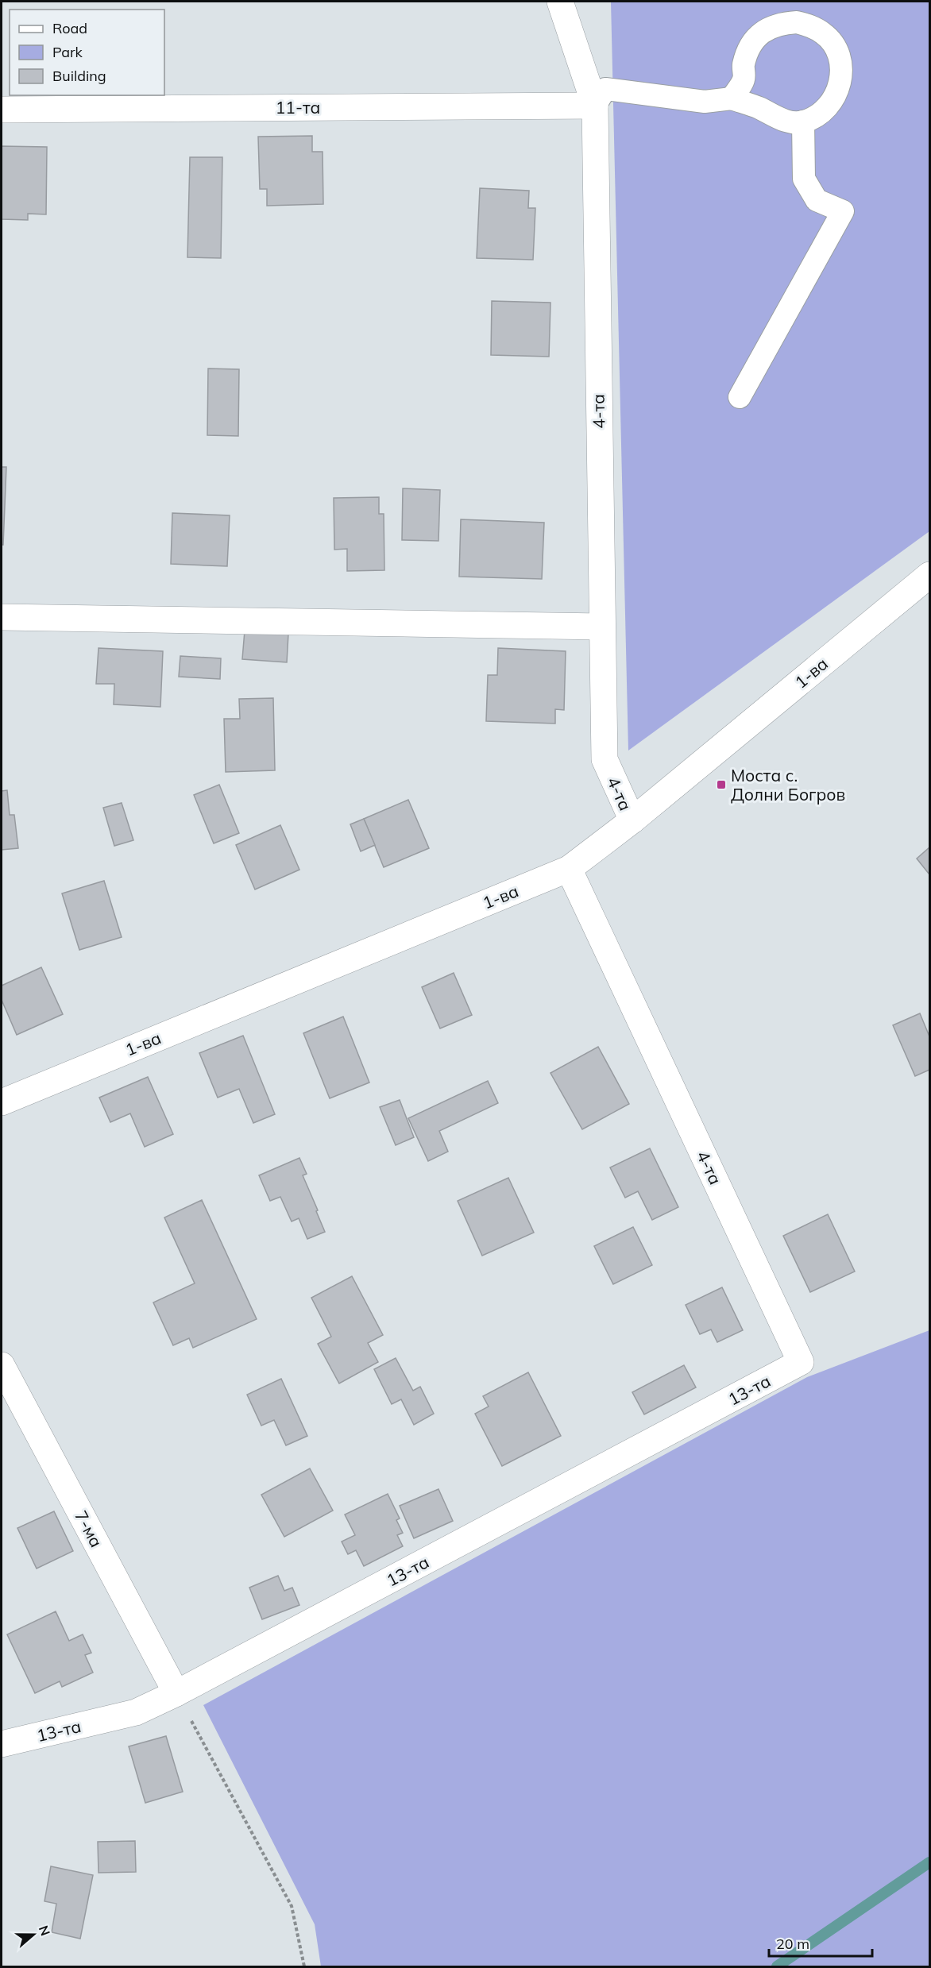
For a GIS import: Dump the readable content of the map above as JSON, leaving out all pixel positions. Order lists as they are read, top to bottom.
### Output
{
  "streets": {
    "street": [
      "11-та",
      "4-та",
      "1-ва",
      "13-та",
      "7-ма"
    ]
  },
  "crossings": [
    ["11-та", "4-та"],
    ["4-та", "1-ва"],
    ["4-та", "13-та"],
    ["13-та", "7-ма"]
  ],
  "places": {
    "transit": ["Моста с. Долни Богров"]
  },
  "legend": ["Road", "Park", "Building"],
  "scale_bar": "20 m",
  "north": "right"
}
